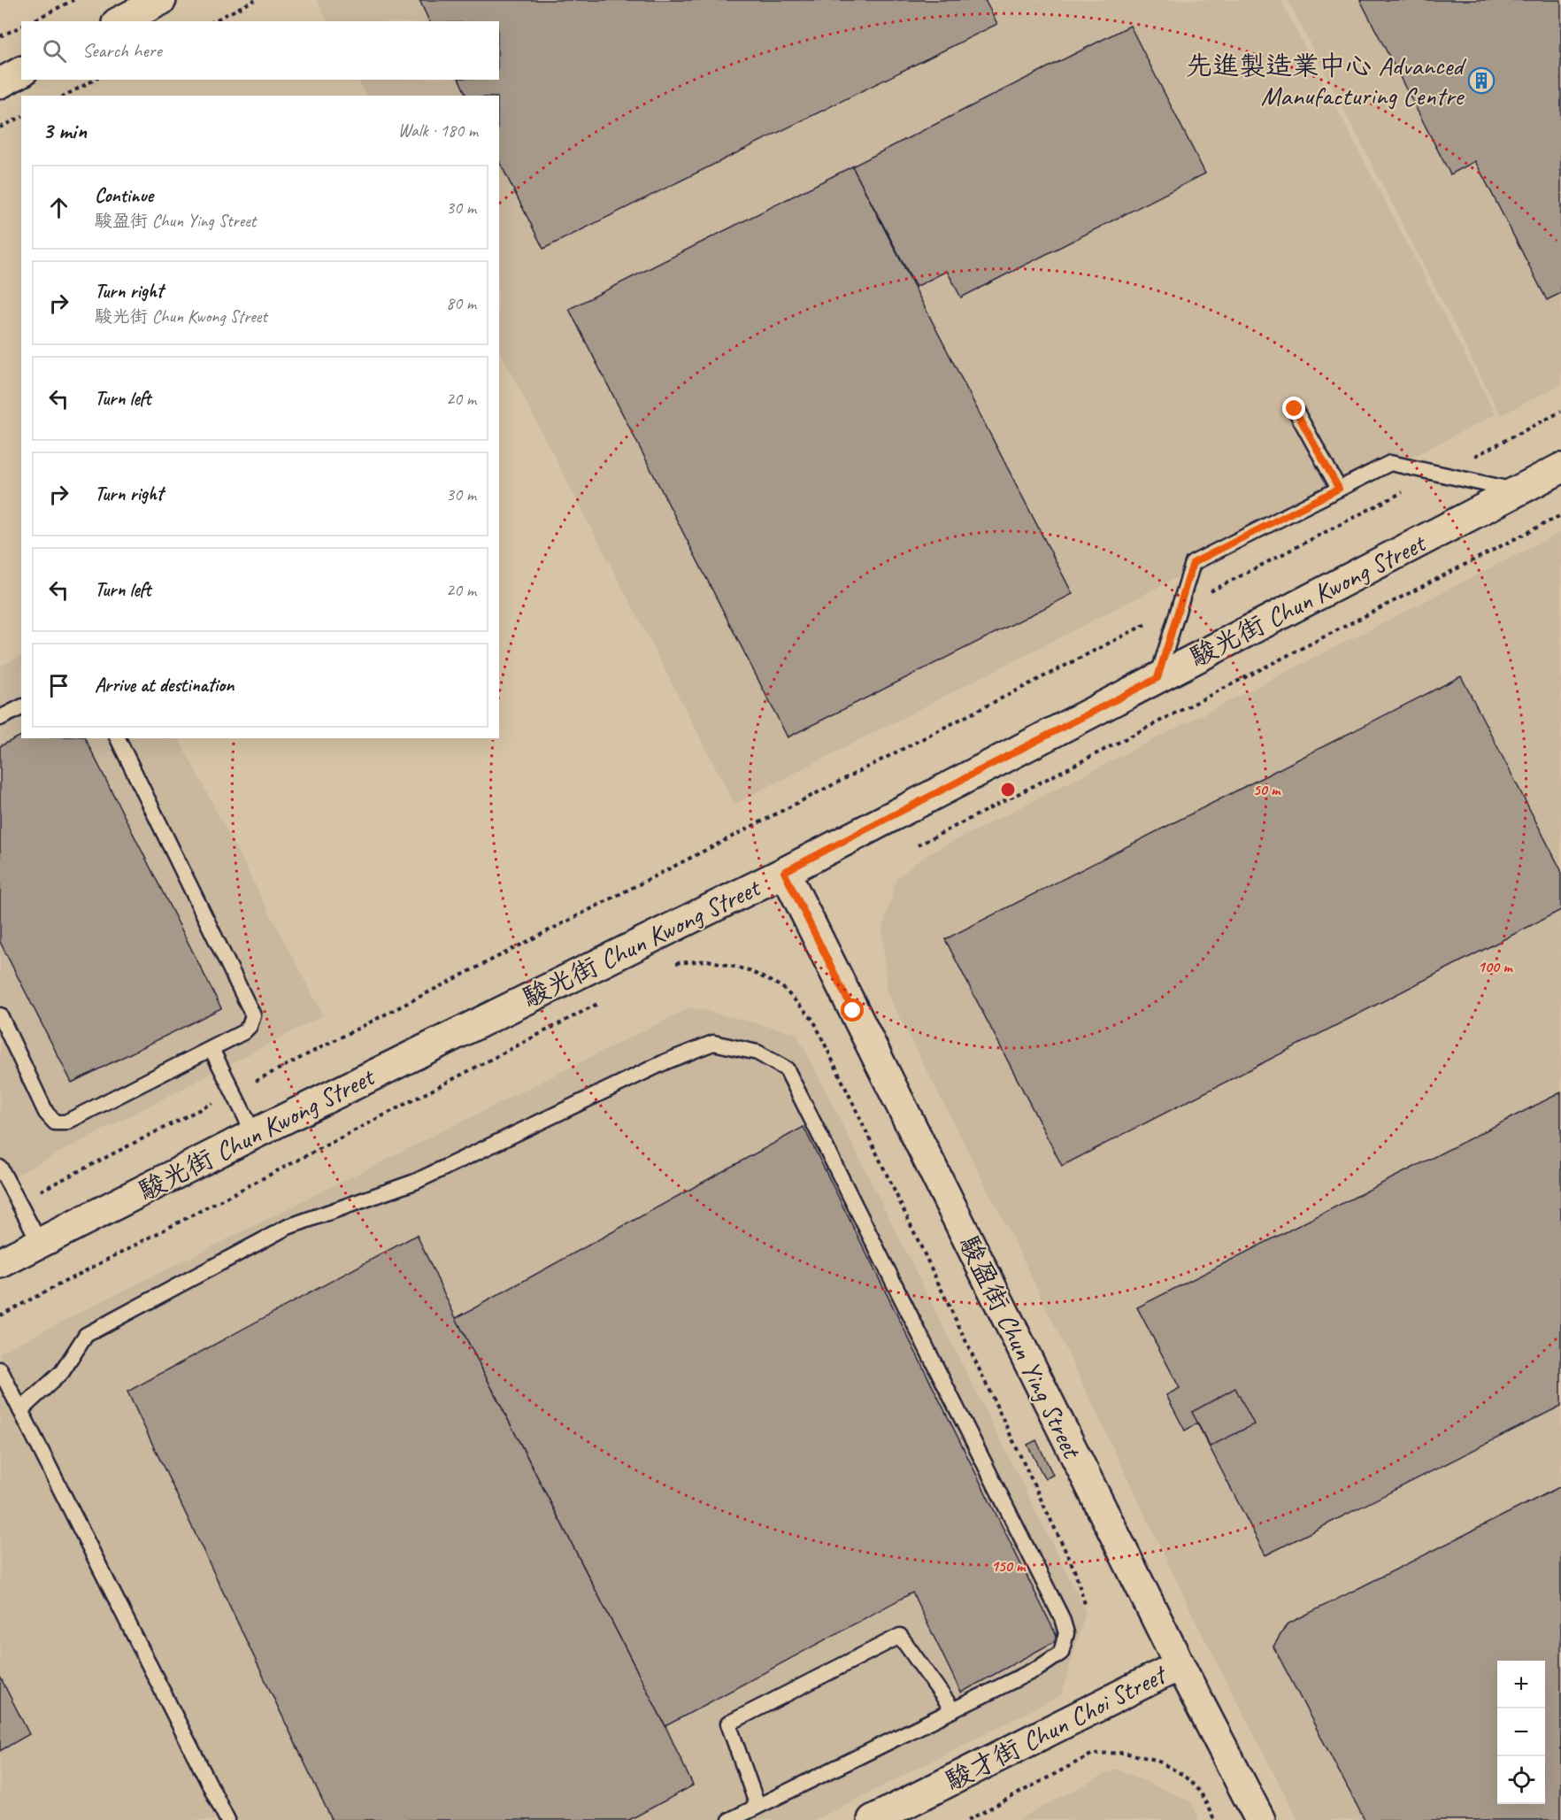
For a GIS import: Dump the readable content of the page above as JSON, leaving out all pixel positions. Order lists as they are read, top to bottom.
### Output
{
  "streets": {
    "street": ["駿光街 Chun Kwong Street", "駿盈街 Chun Ying Street", "駿才街 Chun Choi Street"]
  },
  "crossings": [
    ["駿光街 Chun Kwong Street", "駿盈街 Chun Ying Street"],
    ["駿盈街 Chun Ying Street", "駿才街 Chun Choi Street"]
  ],
  "places": {
    "building": ["先進製造業中心 Advanced Manufacturing Centre"]
  },
  "page": {
    "search": "Search here",
    "heading": ["3 min", "Walk · 180 m"],
    "list": [
      ["Continue", "駿盈街 Chun Ying Street", "30 m"],
      ["Turn right", "駿光街 Chun Kwong Street", "80 m"],
      ["Turn left", "20 m"],
      ["Turn right", "30 m"],
      ["Turn left", "20 m"],
      "Arrive at destination"
    ],
    "map_buttons": ["+", "−"]
  },
  "rings": ["50 m", "100 m", "150 m"]
}
